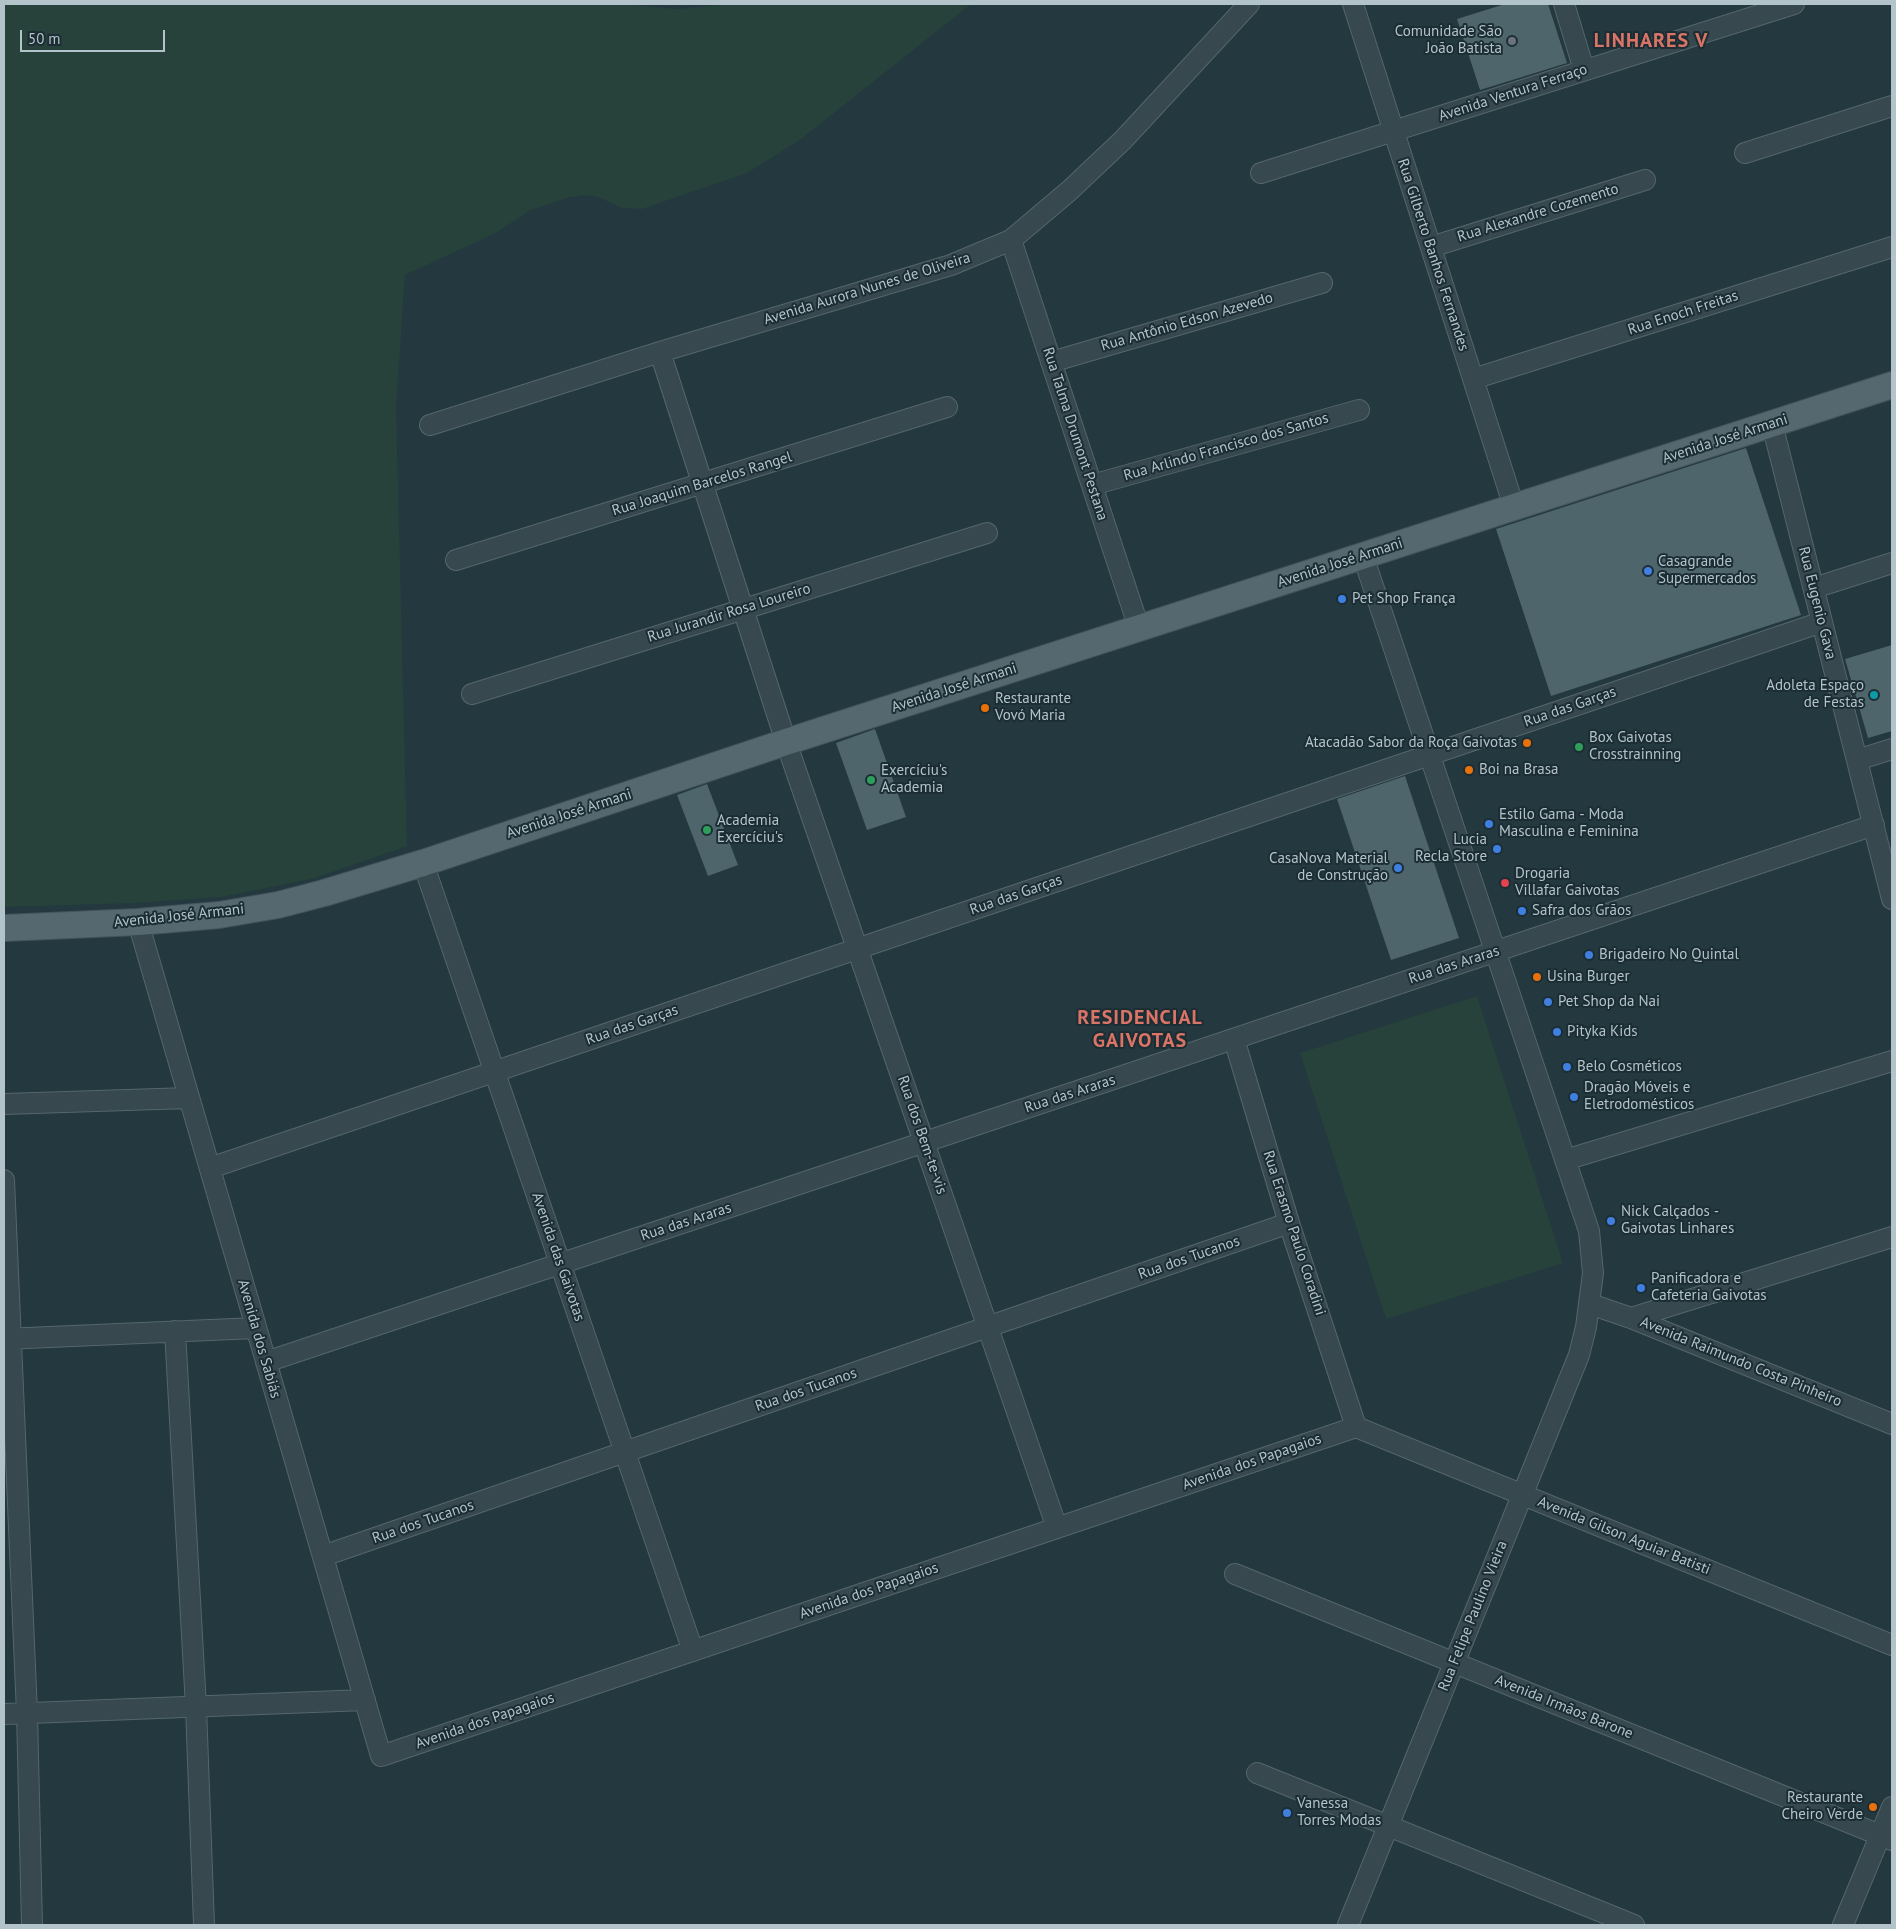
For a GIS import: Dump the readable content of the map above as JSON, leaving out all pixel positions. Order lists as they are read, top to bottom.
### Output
{
  "streets": {
    "main road": ["Avenida José Armani"],
    "street": [
      "Avenida Ventura Ferraço",
      "Rua Alexandre Cozemento",
      "Rua Gilberto Banhos Fernandes",
      "Avenida Aurora Nunes de Oliveira",
      "Rua Enoch Freitas",
      "Rua Antônio Edson Azevedo",
      "Rua Talma Drumont Pestana",
      "Rua Arlindo Francisco dos Santos",
      "Rua Joaquim Barcelos Rangel",
      "Rua Eugenio Gava",
      "Rua Jurandir Rosa Loureiro",
      "Rua das Garças",
      "Rua das Araras",
      "Rua dos Bem-te-vis",
      "Rua Erasmo Paulo Coradini",
      "Avenida das Gaivotas",
      "Rua dos Tucanos",
      "Avenida dos Sabiás",
      "Avenida Raimundo Costa Pinheiro",
      "Avenida dos Papagaios",
      "Avenida Gilson Aguiar Batisti",
      "Rua Felipe Paulino Vieira",
      "Avenida Irmãos Barone"
    ]
  },
  "crossings": [
    ["Avenida Ventura Ferraço", "Rua Gilberto Banhos Fernandes"],
    ["Rua Alexandre Cozemento", "Rua Gilberto Banhos Fernandes"],
    ["Rua Gilberto Banhos Fernandes", "Rua Enoch Freitas"],
    ["Rua Gilberto Banhos Fernandes", "Avenida José Armani"],
    ["Avenida Aurora Nunes de Oliveira", "Rua Talma Drumont Pestana"],
    ["Avenida Aurora Nunes de Oliveira", "Rua dos Bem-te-vis"],
    ["Rua Antônio Edson Azevedo", "Rua Talma Drumont Pestana"],
    ["Rua Talma Drumont Pestana", "Avenida José Armani"],
    ["Rua Talma Drumont Pestana", "Rua Arlindo Francisco dos Santos"],
    ["Avenida José Armani", "Rua Eugenio Gava"],
    ["Avenida José Armani", "Rua dos Bem-te-vis"],
    ["Avenida José Armani", "Avenida das Gaivotas"],
    ["Avenida José Armani", "Avenida dos Sabiás"],
    ["Avenida José Armani", "Rua Felipe Paulino Vieira"],
    ["Rua Joaquim Barcelos Rangel", "Rua dos Bem-te-vis"],
    ["Rua Eugenio Gava", "Rua das Garças"],
    ["Rua Eugenio Gava", "Rua das Araras"],
    ["Rua Jurandir Rosa Loureiro", "Rua dos Bem-te-vis"],
    ["Rua das Garças", "Rua dos Bem-te-vis"],
    ["Rua das Garças", "Avenida das Gaivotas"],
    ["Rua das Garças", "Avenida dos Sabiás"],
    ["Rua das Garças", "Rua Felipe Paulino Vieira"],
    ["Rua das Araras", "Rua dos Bem-te-vis"],
    ["Rua das Araras", "Rua Erasmo Paulo Coradini"],
    ["Rua das Araras", "Avenida das Gaivotas"],
    ["Rua das Araras", "Avenida dos Sabiás"],
    ["Rua das Araras", "Rua Felipe Paulino Vieira"],
    ["Rua dos Bem-te-vis", "Rua dos Tucanos"],
    ["Rua dos Bem-te-vis", "Avenida dos Papagaios"],
    ["Rua Erasmo Paulo Coradini", "Rua dos Tucanos"],
    ["Rua Erasmo Paulo Coradini", "Avenida dos Papagaios"],
    ["Rua Erasmo Paulo Coradini", "Avenida Gilson Aguiar Batisti"],
    ["Avenida das Gaivotas", "Rua dos Tucanos"],
    ["Avenida das Gaivotas", "Avenida dos Papagaios"],
    ["Rua dos Tucanos", "Avenida dos Sabiás"],
    ["Avenida dos Sabiás", "Avenida dos Papagaios"],
    ["Avenida Raimundo Costa Pinheiro", "Rua Felipe Paulino Vieira"],
    ["Avenida dos Papagaios", "Avenida Gilson Aguiar Batisti"],
    ["Avenida Gilson Aguiar Batisti", "Rua Felipe Paulino Vieira"],
    ["Rua Felipe Paulino Vieira", "Avenida Irmãos Barone"]
  ],
  "districts": ["LINHARES V", "RESIDENCIAL GAIVOTAS"],
  "places": [
    "Comunidade São João Batista",
    "Casagrande Supermercados",
    "Pet Shop França",
    "Adoleta Espaço de Festas",
    "Restaurante Vovó Maria",
    "Atacadão Sabor da Roça Gaivotas",
    "Box Gaivotas Crosstrainning",
    "Boi na Brasa",
    "Exercíciu's Academia",
    "Estilo Gama - Moda Masculina e Feminina",
    "Academia Exercíciu's",
    "Lucia Recla Store",
    "CasaNova Material de Construção",
    "Drogaria Villafar Gaivotas",
    "Safra dos Grãos",
    "Brigadeiro No Quintal",
    "Usina Burger",
    "Pet Shop da Nai",
    "Pityka Kids",
    "Belo Cosméticos",
    "Dragão Móveis e Eletrodomésticos",
    "Nick Calçados - Gaivotas Linhares",
    "Panificadora e Cafeteria Gaivotas",
    "Restaurante Cheiro Verde",
    "Vanessa Torres Modas"
  ],
  "scale_bar": "50 m"
}
